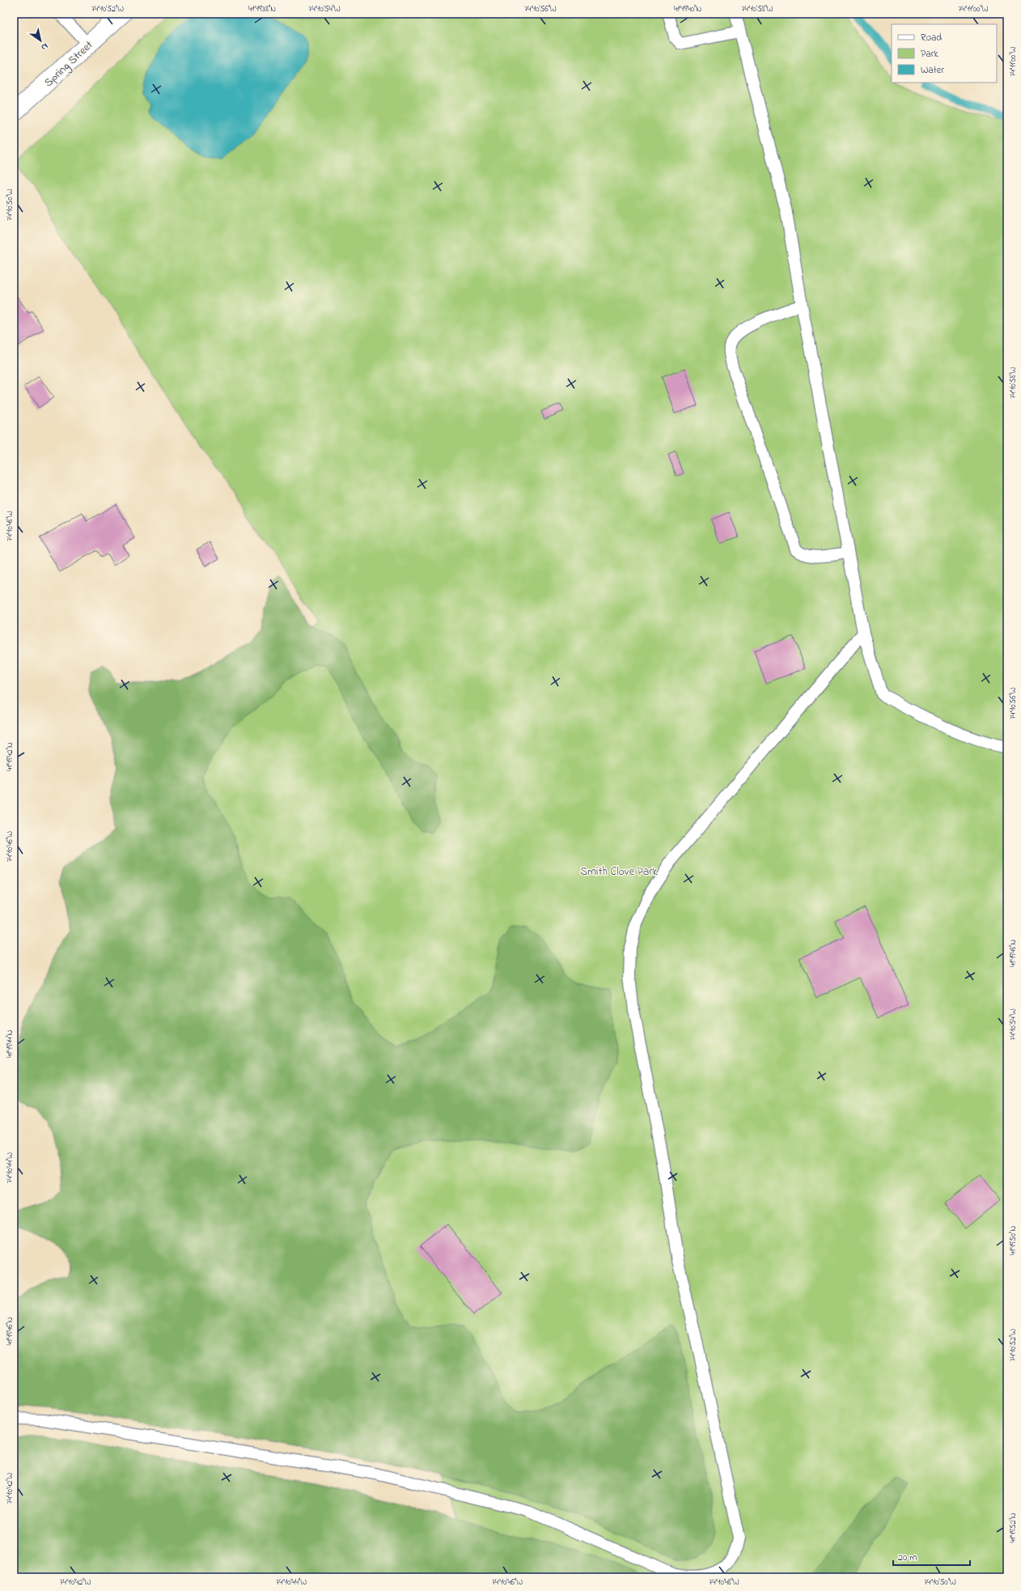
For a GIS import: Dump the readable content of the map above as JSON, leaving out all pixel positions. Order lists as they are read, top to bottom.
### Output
{
  "streets": {
    "street": ["Spring Street"]
  },
  "parks": ["Smith Clove Park"],
  "legend": ["Road", "Park", "Water"],
  "scale_bar": "20 m",
  "north": "bottom right",
  "coordinates": [
    "74°10'52\"W",
    "41°19'38\"N",
    "74°10'54\"W",
    "74°10'56\"W",
    "41°19'40\"N",
    "74°10'58\"W",
    "74°11'00\"W",
    "74°10'50\"W",
    "74°10'48\"W",
    "41°19'42\"N",
    "74°10'46\"W",
    "41°19'48\"N",
    "41°19'44\"N",
    "74°10'44\"W",
    "41°19'50\"N",
    "41°19'46\"N",
    "74°10'42\"W",
    "41°19'52\"N"
  ]
}
